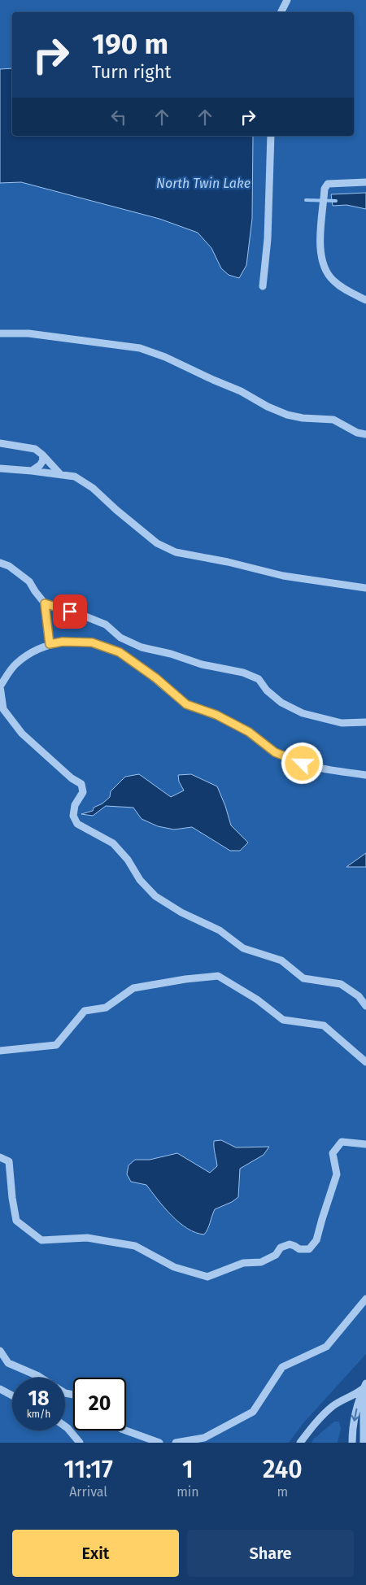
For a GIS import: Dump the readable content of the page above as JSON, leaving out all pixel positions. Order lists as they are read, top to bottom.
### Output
{
  "water": ["North Twin Lake"],
  "page": {
    "turn": ["190 m", "Turn right"],
    "speed": "18 km/h",
    "limit": "20",
    "eta": [
      "11:17",
      "Arrival",
      "1",
      "min",
      "240",
      "m"
    ],
    "buttons": ["Exit", "Share"]
  }
}
